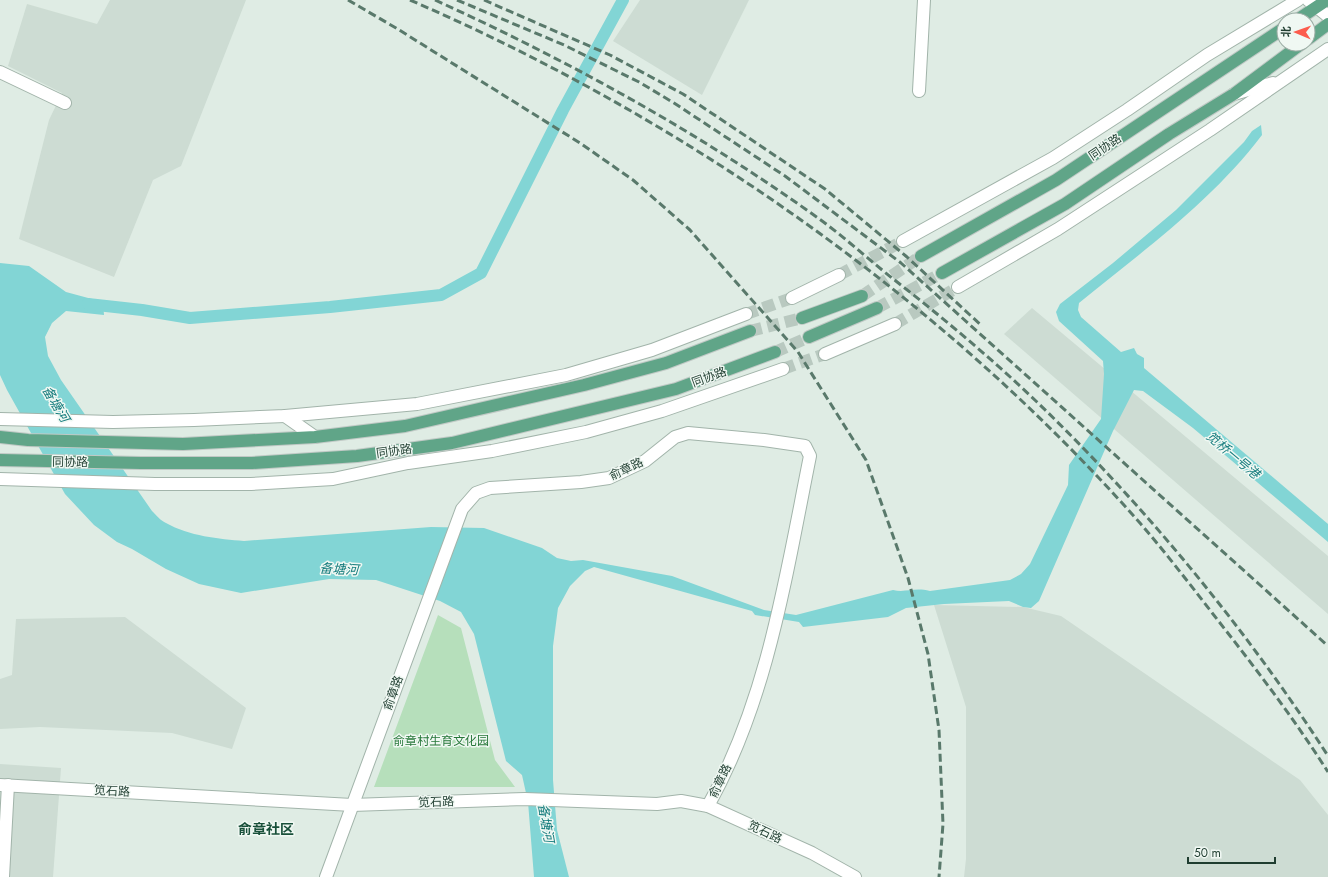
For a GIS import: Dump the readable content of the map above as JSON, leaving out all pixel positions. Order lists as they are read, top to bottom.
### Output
{
  "streets": {
    "main road": ["同协路"],
    "street": ["俞章路", "笕石路"]
  },
  "crossings": [
    ["俞章路", "笕石路"]
  ],
  "districts": ["俞章社区"],
  "water": ["备塘河", "笕桥一号港"],
  "parks": ["俞章村生育文化园"],
  "scale_bar": "50 m",
  "north": "left"
}
